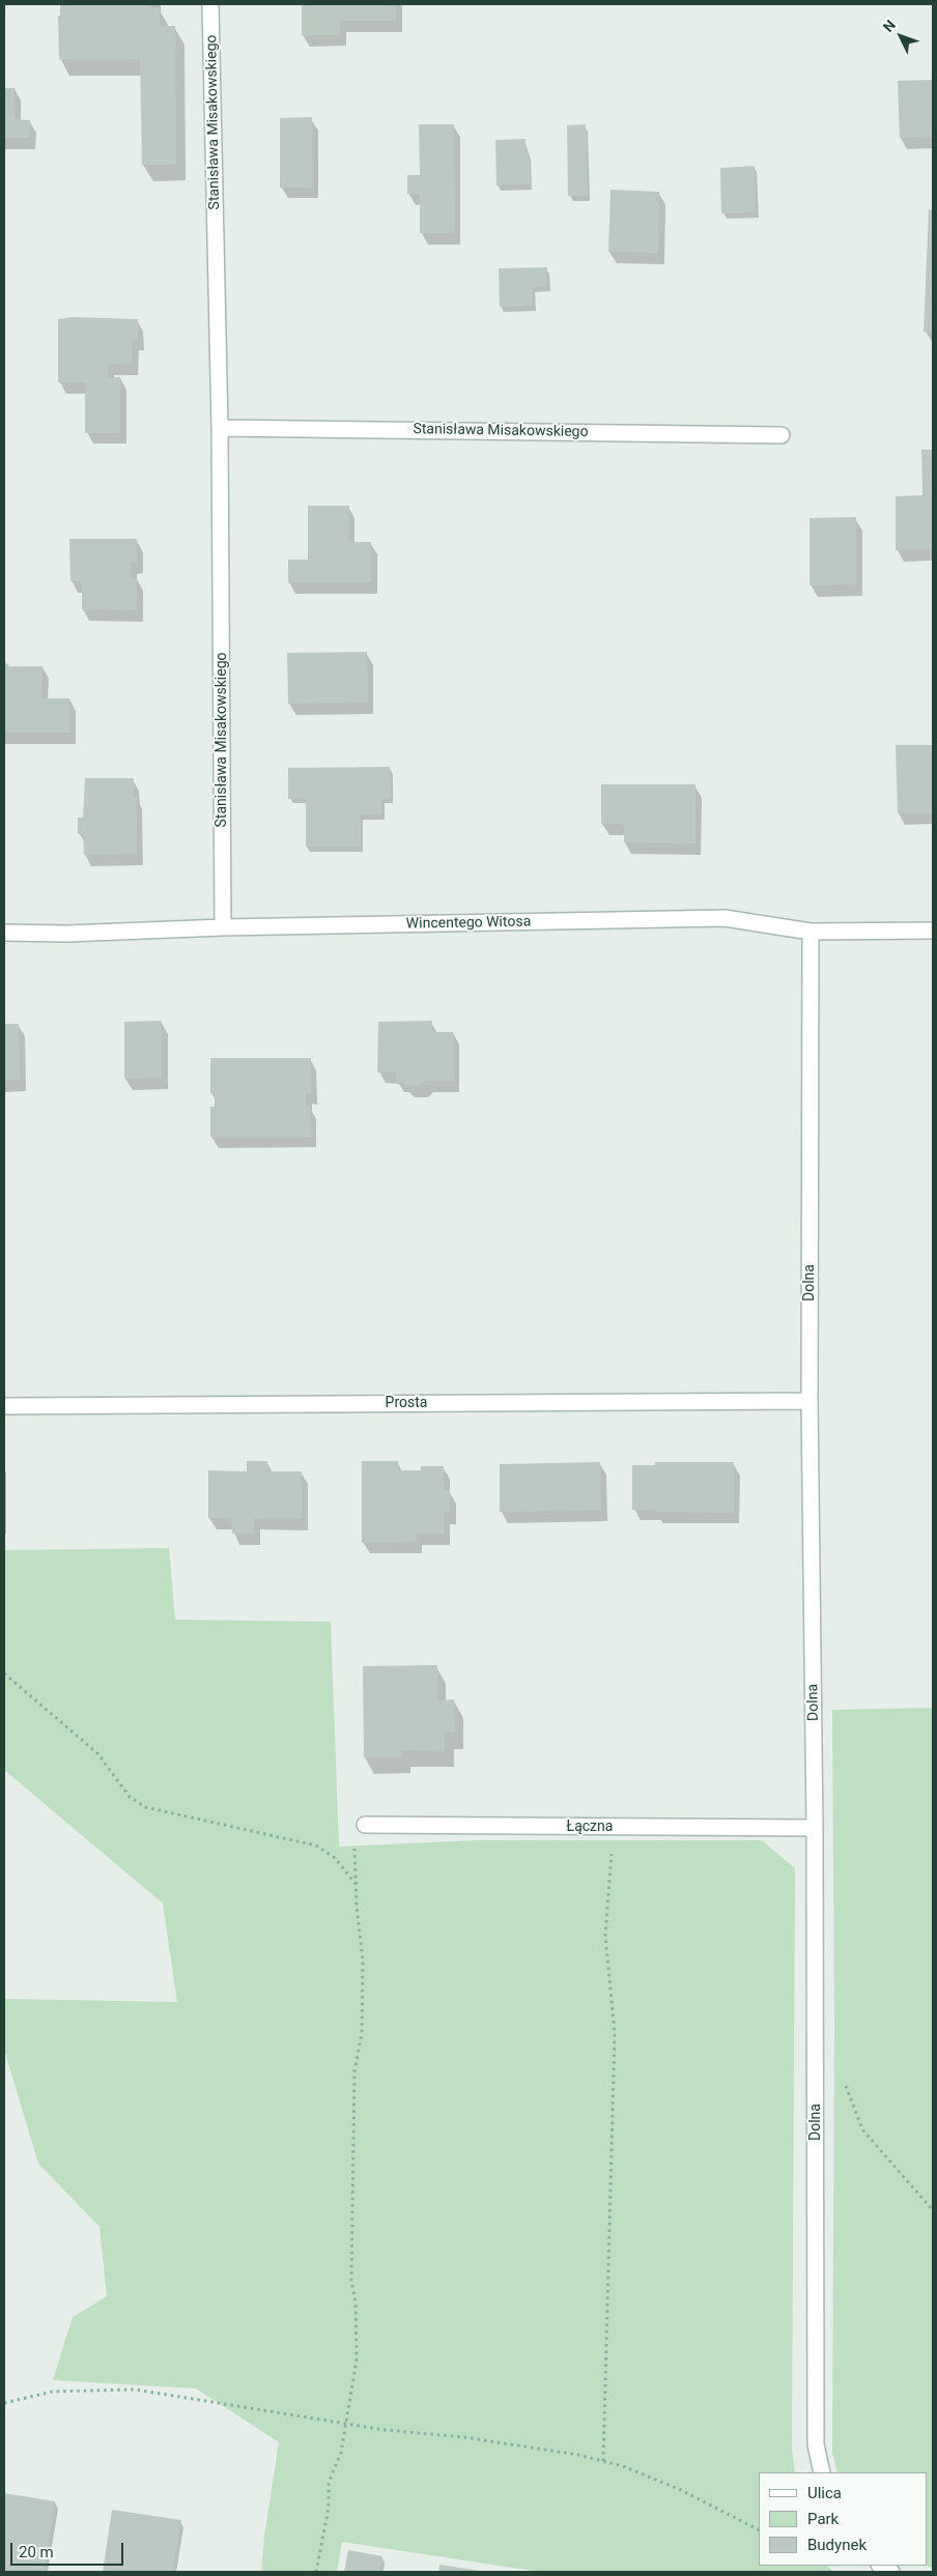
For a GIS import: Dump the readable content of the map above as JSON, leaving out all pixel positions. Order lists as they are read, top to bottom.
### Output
{
  "streets": {
    "street": [
      "Stanisława Misakowskiego",
      "Wincentego Witosa",
      "Dolna",
      "Prosta",
      "Łączna"
    ]
  },
  "crossings": [
    ["Stanisława Misakowskiego", "Wincentego Witosa"],
    ["Wincentego Witosa", "Dolna"],
    ["Dolna", "Prosta"],
    ["Dolna", "Łączna"]
  ],
  "legend": ["Ulica", "Park", "Budynek"],
  "scale_bar": "20 m",
  "north": "top left"
}
